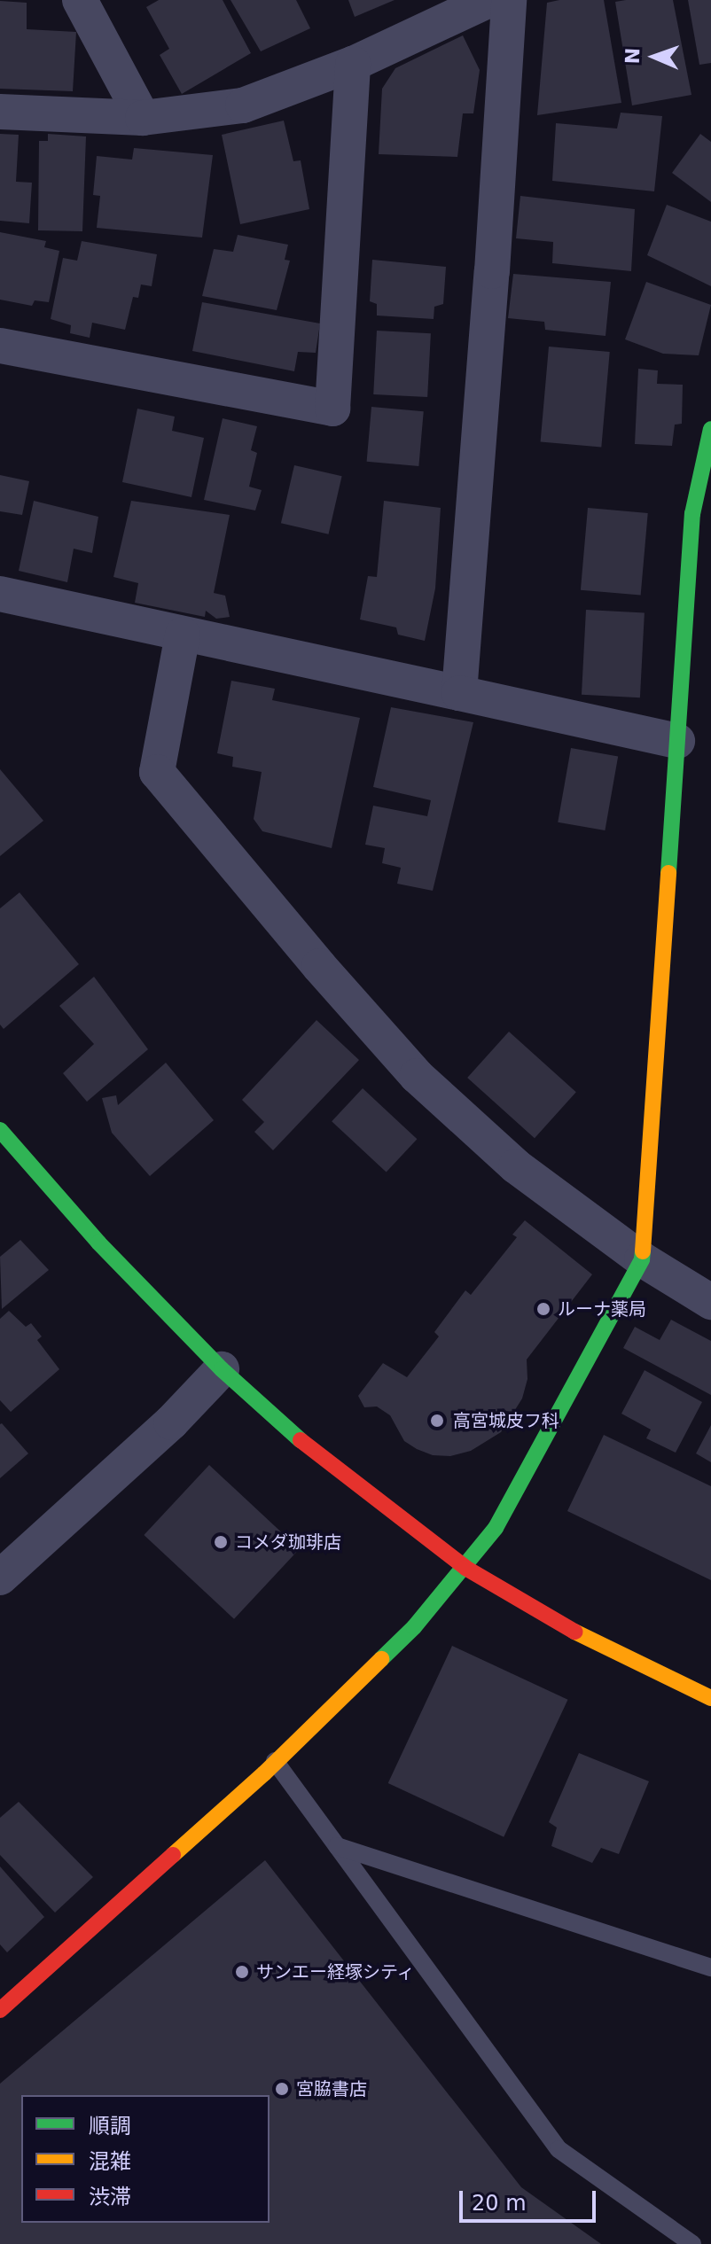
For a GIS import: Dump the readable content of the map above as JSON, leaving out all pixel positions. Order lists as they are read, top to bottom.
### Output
{
  "places": [
    "ルーナ薬局",
    "高宮城皮フ科",
    "コメダ珈琲店",
    "サンエー経塚シティ",
    "宮脇書店"
  ],
  "legend": ["順調", "混雑", "渋滞"],
  "scale_bar": "20 m",
  "north": "left"
}
